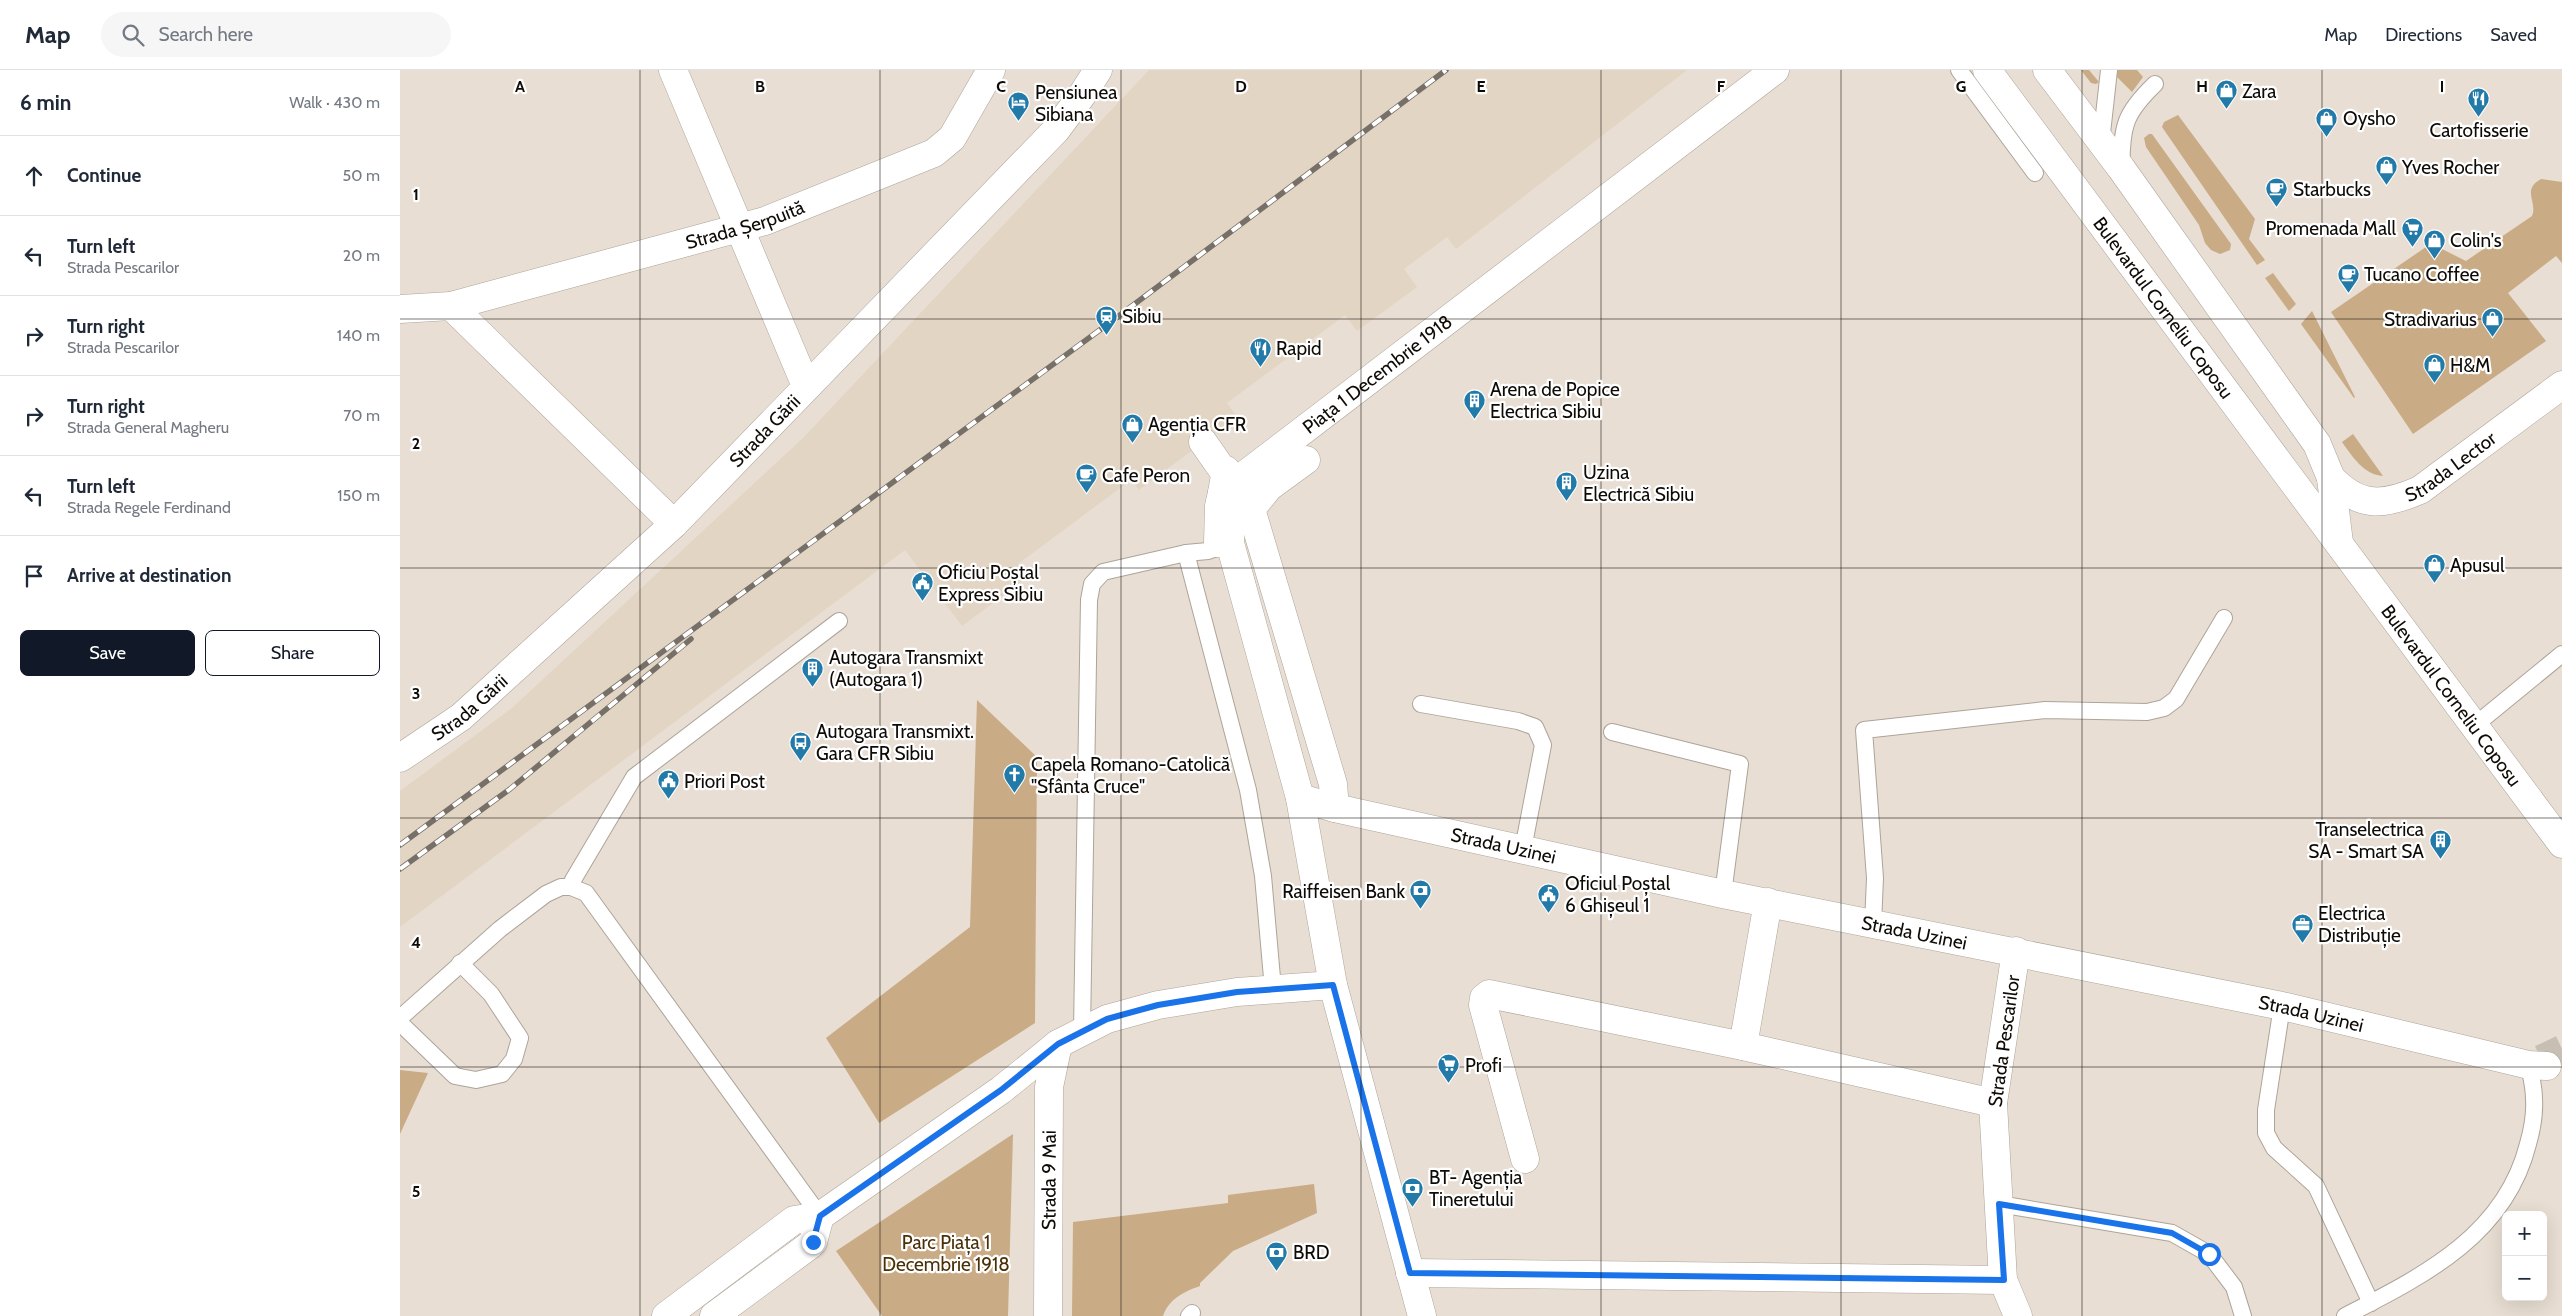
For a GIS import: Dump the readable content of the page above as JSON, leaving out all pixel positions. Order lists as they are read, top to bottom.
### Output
{
  "streets": {
    "street": [
      "Strada Șerpuită",
      "Bulevardul Corneliu Coposu",
      "Piața 1 Decembrie 1918",
      "Strada Gării",
      "Strada Lector",
      "Strada Uzinei",
      "Strada Pescarilor",
      "Strada 9 Mai"
    ]
  },
  "crossings": [
    ["Piața 1 Decembrie 1918", "Strada Uzinei"],
    ["Strada Uzinei", "Strada Pescarilor"]
  ],
  "parks": ["Parc Piața 1 Decembrie 1918"],
  "places": {
    "shop": [
      "Zara",
      "Oysho",
      "Yves Rocher",
      "Colin's",
      "Stradivarius",
      "H&M",
      "Agenția CFR",
      "Apusul"
    ],
    "restaurant": ["Cartofisserie", "Rapid"],
    "hotel": ["Pensiunea Sibiana"],
    "cafe": ["Starbucks", "Tucano Coffee", "Cafe Peron"],
    "supermarket": ["Promenada Mall", "Profi"],
    "station": ["Sibiu"],
    "building": [
      "Arena de Popice Electrica Sibiu",
      "Uzina Electrică Sibiu",
      "Autogara Transmixt (Autogara 1)",
      "Transelectrica SA - Smart SA"
    ],
    "public building": ["Oficiu Poștal Express Sibiu", "Priori Post", "Oficiul Poștal 6 Ghișeul 1"],
    "bus stop": ["Autogara Transmixt. Gara CFR Sibiu"],
    "church": ["Capela Romano-Catolică \"Sfânta Cruce\""],
    "bank": ["Raiffeisen Bank", "BT- Agenția Tineretului", "BRD"],
    "office": ["Electrica Distribuție"]
  },
  "page": {
    "header": "Map",
    "search": "Search here",
    "nav": ["Map", "Directions", "Saved"],
    "heading": ["6 min", "Walk · 430 m"],
    "list": [
      ["Continue", "50 m"],
      ["Turn left", "Strada Pescarilor", "20 m"],
      ["Turn right", "Strada Pescarilor", "140 m"],
      ["Turn right", "Strada General Magheru", "70 m"],
      ["Turn left", "Strada Regele Ferdinand", "150 m"],
      "Arrive at destination"
    ],
    "buttons": ["Save", "Share"],
    "map_buttons": ["+", "−"]
  },
  "grid": {
    "columns": [
      "A",
      "B",
      "C",
      "D",
      "E",
      "F",
      "G",
      "H",
      "I"
    ],
    "rows": [
      "1",
      "2",
      "3",
      "4",
      "5"
    ]
  }
}
